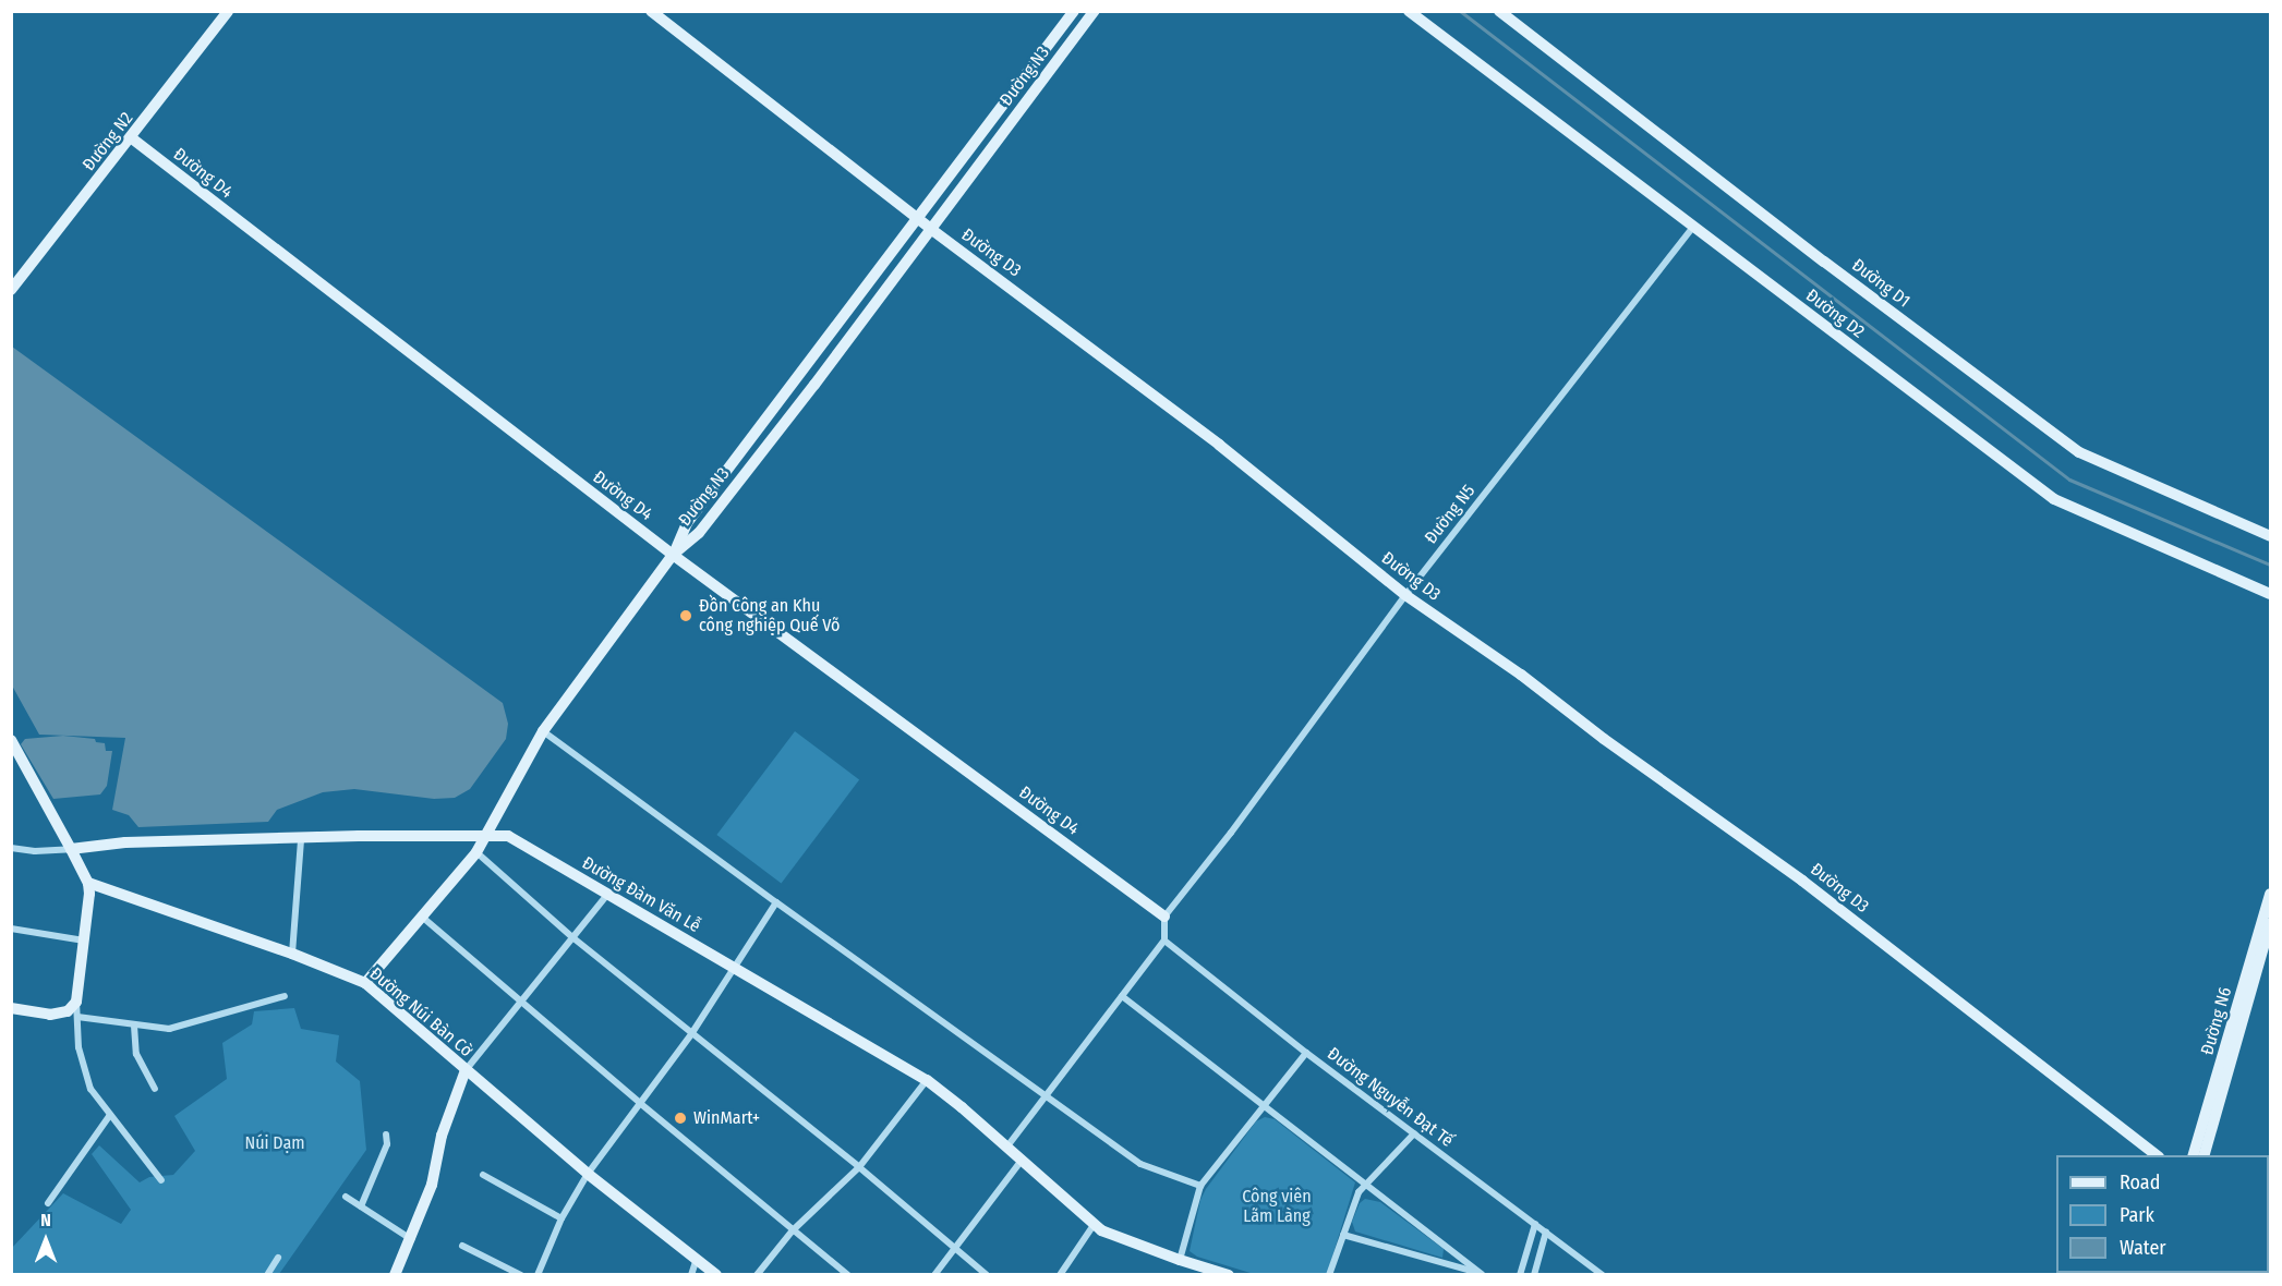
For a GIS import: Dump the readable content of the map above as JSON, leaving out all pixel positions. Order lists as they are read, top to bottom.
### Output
{
  "streets": {
    "street": [
      "Đường N3",
      "Đường N2",
      "Đường D4",
      "Đường D3",
      "Đường D1",
      "Đường D2",
      "Đường N5",
      "Đường Đàm Văn Lễ",
      "Đường Núi Bàn Cờ",
      "Đường N6",
      "Đường Nguyễn Đạt Tế"
    ]
  },
  "crossings": [
    ["Đường N3", "Đường D4"],
    ["Đường N3", "Đường D3"],
    ["Đường N2", "Đường D4"],
    ["Đường D4", "Đường N5"],
    ["Đường D3", "Đường N5"],
    ["Đường D2", "Đường N5"]
  ],
  "parks": ["Núi Dạm", "Công viên Lãm Làng"],
  "places": ["Đồn Công an Khu công nghiệp Quế Võ", "WinMart+"],
  "legend": ["Road", "Park", "Water"],
  "north": "top"
}
